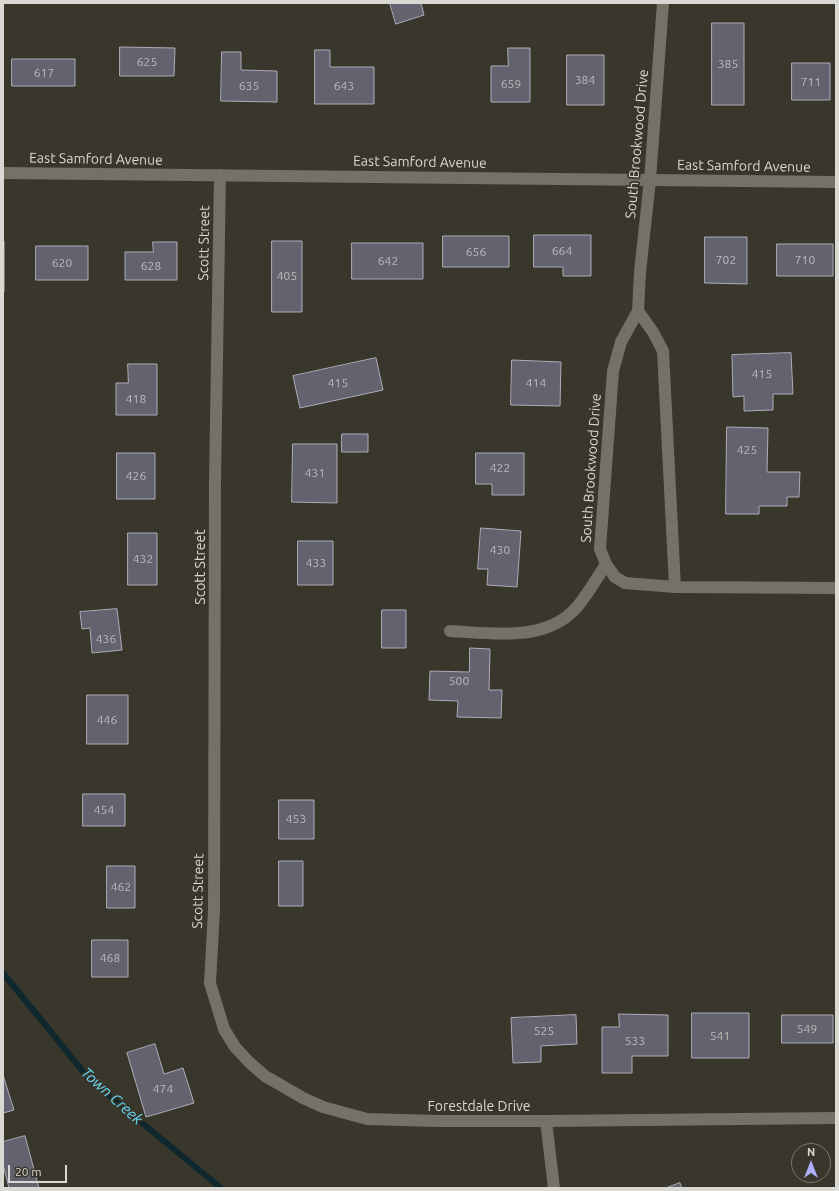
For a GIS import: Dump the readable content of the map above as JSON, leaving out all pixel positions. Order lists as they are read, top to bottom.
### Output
{
  "streets": {
    "street": [
      "South Brookwood Drive",
      "East Samford Avenue",
      "Scott Street",
      "Forestdale Drive"
    ]
  },
  "crossings": [
    ["South Brookwood Drive", "East Samford Avenue"],
    ["East Samford Avenue", "Scott Street"],
    ["Scott Street", "Forestdale Drive"]
  ],
  "water": ["Town Creek"],
  "house_numbers": [
    "625",
    "385",
    "617",
    "384",
    "711",
    "659",
    "635",
    "643",
    "664",
    "656",
    "702",
    "710",
    "642",
    "620",
    "628",
    "405",
    "415",
    "415",
    "414",
    "418",
    "425",
    "422",
    "431",
    "426",
    "430",
    "432",
    "433",
    "436",
    "500",
    "446",
    "454",
    "453",
    "462",
    "468",
    "549",
    "525",
    "541",
    "533",
    "474"
  ],
  "scale_bar": "20 m",
  "north": "top"
}
